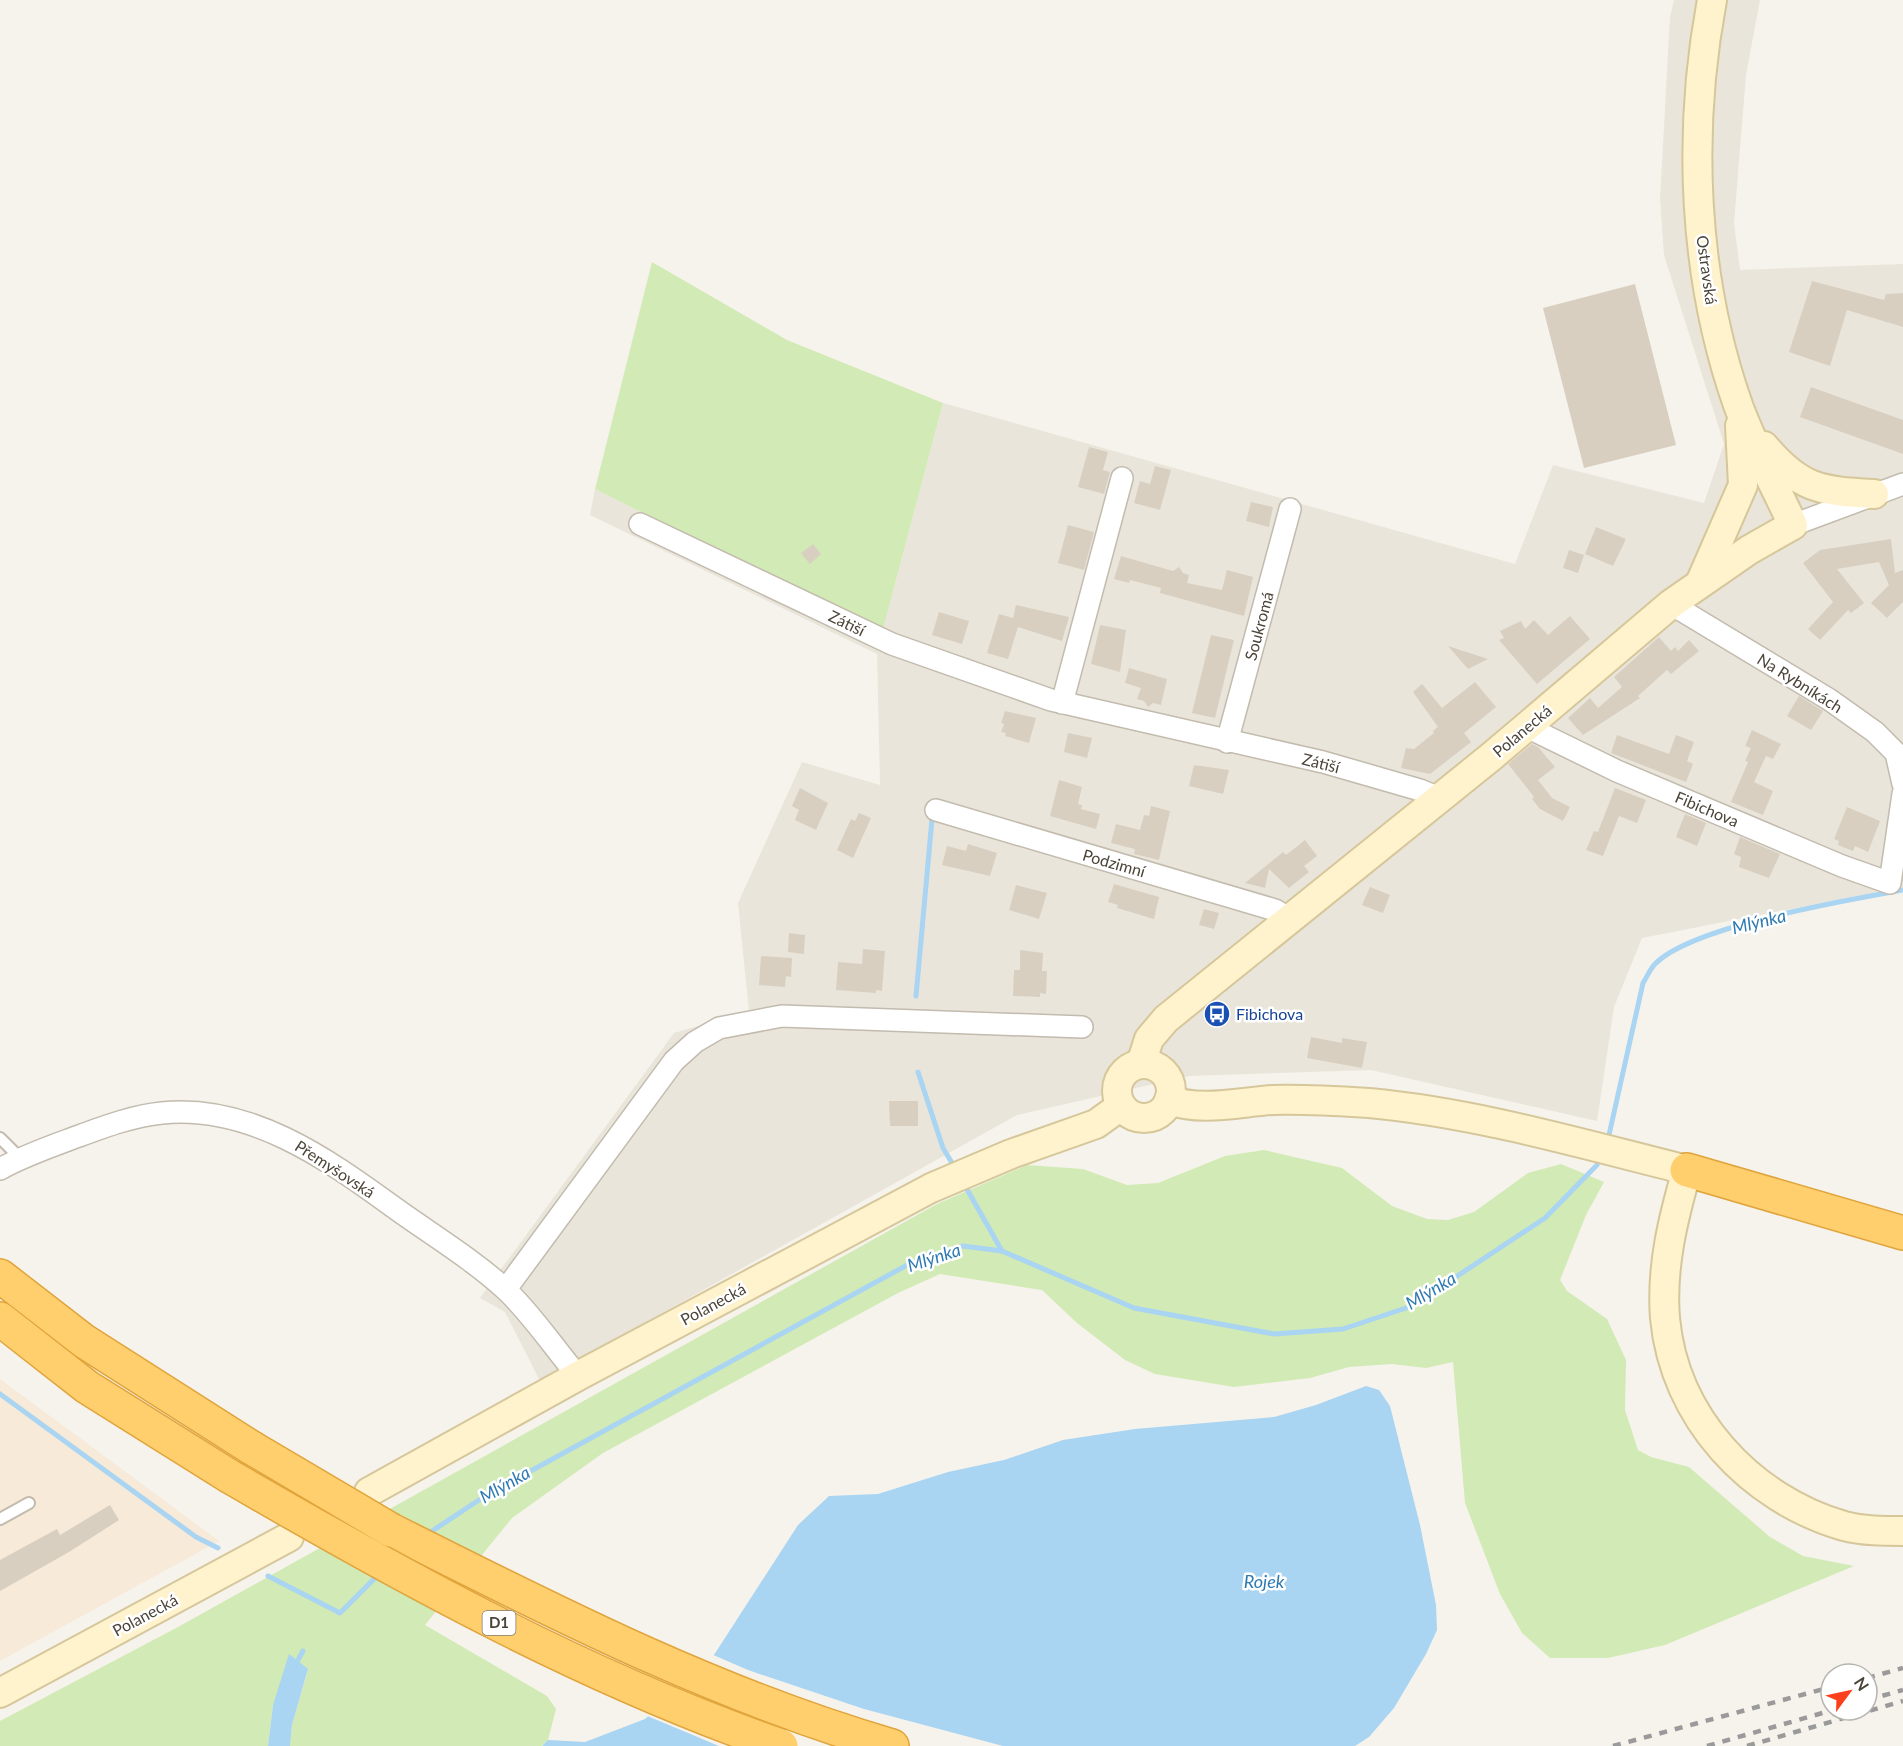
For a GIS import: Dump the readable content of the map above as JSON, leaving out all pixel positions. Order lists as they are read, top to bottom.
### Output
{
  "streets": {
    "highway": ["D1"],
    "street": [
      "Ostravská",
      "Zátiší",
      "Soukromá",
      "Na Rybníkách",
      "Polanecká",
      "Fibichova",
      "Podzimní",
      "Přemyšovská"
    ]
  },
  "crossings": [
    ["Ostravská", "Polanecká"],
    ["Zátiší", "Soukromá"],
    ["Zátiší", "Polanecká"],
    ["Na Rybníkách", "Polanecká"],
    ["Polanecká", "Fibichova"],
    ["Polanecká", "Podzimní"],
    ["Polanecká", "Přemyšovská"]
  ],
  "water": ["Mlýnka", "Rojek"],
  "places": {
    "bus stop": ["Fibichova"]
  },
  "north": "top right"
}
